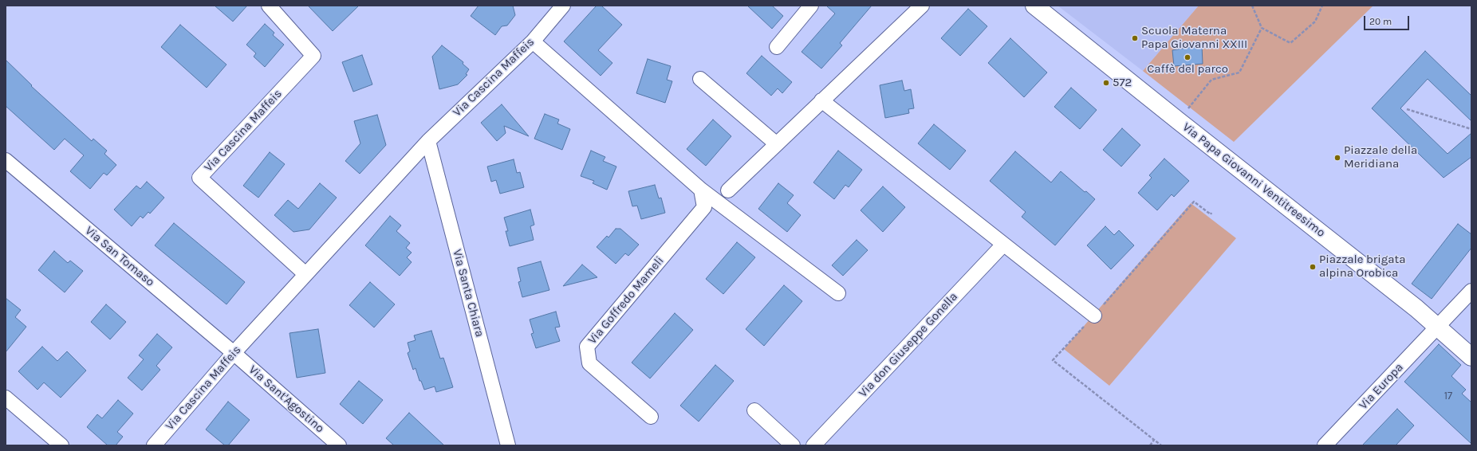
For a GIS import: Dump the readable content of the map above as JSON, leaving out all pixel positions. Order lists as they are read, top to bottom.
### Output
{
  "streets": {
    "street": [
      "Via Cascina Maffeis",
      "Via Papa Giovanni Ventitreesimo",
      "Via San Tomaso",
      "Via Santa Chiara",
      "Via Goffredo Mameli",
      "Via don Giuseppe Gonella",
      "Via Europa",
      "Via Sant'Agostino"
    ]
  },
  "crossings": [
    ["Via Cascina Maffeis", "Via San Tomaso"],
    ["Via Cascina Maffeis", "Via Santa Chiara"],
    ["Via Cascina Maffeis", "Via Sant'Agostino"],
    ["Via Papa Giovanni Ventitreesimo", "Via Europa"],
    ["Via San Tomaso", "Via Sant'Agostino"]
  ],
  "places": [
    "Scuola Materna Papa Giovanni XXIII",
    "Caffè del parco",
    "572",
    "Piazzale della Meridiana",
    "Piazzale brigata alpina Orobica"
  ],
  "house_numbers": ["17"],
  "scale_bar": "20 m"
}
